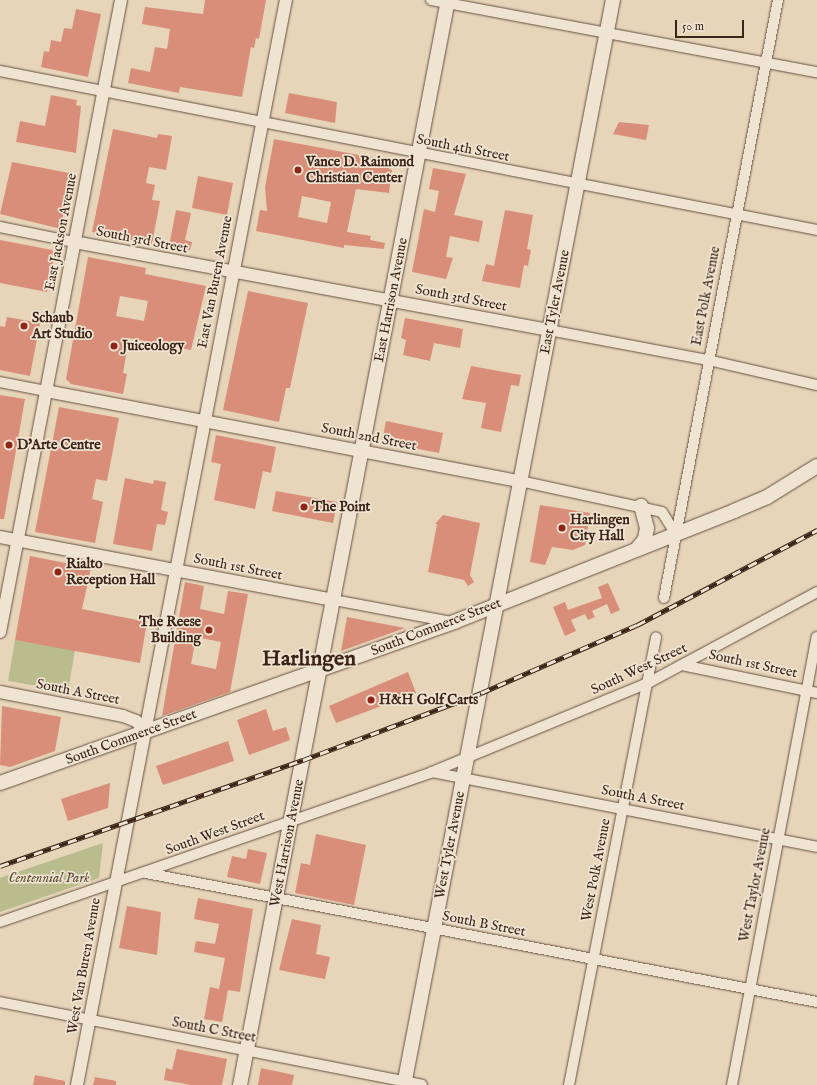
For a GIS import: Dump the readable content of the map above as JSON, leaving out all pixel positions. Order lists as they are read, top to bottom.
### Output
{
  "streets": {
    "main road": [
      "East Harrison Avenue",
      "East Tyler Avenue",
      "South Commerce Street",
      "West Harrison Avenue",
      "West Tyler Avenue"
    ],
    "street": [
      "South 4th Street",
      "East Jackson Avenue",
      "South 3rd Street",
      "East Van Buren Avenue",
      "East Polk Avenue",
      "South 2nd Street",
      "South 1st Street",
      "South West Street",
      "South A Street",
      "West Polk Avenue",
      "West Taylor Avenue",
      "South B Street",
      "West Van Buren Avenue",
      "South C Street"
    ]
  },
  "crossings": [
    ["South 4th Street", "East Jackson Avenue"],
    ["South 4th Street", "East Van Buren Avenue"],
    ["South 4th Street", "East Polk Avenue"],
    ["South 4th Street", "East Harrison Avenue"],
    ["South 4th Street", "East Tyler Avenue"],
    ["East Jackson Avenue", "South 3rd Street"],
    ["East Jackson Avenue", "South 2nd Street"],
    ["East Jackson Avenue", "South 1st Street"],
    ["South 3rd Street", "East Van Buren Avenue"],
    ["South 3rd Street", "East Polk Avenue"],
    ["South 3rd Street", "East Harrison Avenue"],
    ["South 3rd Street", "East Tyler Avenue"],
    ["East Van Buren Avenue", "South 2nd Street"],
    ["East Van Buren Avenue", "South 1st Street"],
    ["East Van Buren Avenue", "West Van Buren Avenue"],
    ["East Polk Avenue", "South 2nd Street"],
    ["East Polk Avenue", "South Commerce Street"],
    ["East Harrison Avenue", "South 2nd Street"],
    ["East Harrison Avenue", "South 1st Street"],
    ["East Harrison Avenue", "West Harrison Avenue"],
    ["East Tyler Avenue", "South 2nd Street"],
    ["East Tyler Avenue", "South Commerce Street"],
    ["East Tyler Avenue", "West Tyler Avenue"],
    ["South 2nd Street", "South Commerce Street"],
    ["South 1st Street", "South Commerce Street"],
    ["South 1st Street", "South West Street"],
    ["South 1st Street", "West Harrison Avenue"],
    ["South 1st Street", "West Taylor Avenue"],
    ["South 1st Street", "West Van Buren Avenue"],
    ["South Commerce Street", "South A Street"],
    ["South Commerce Street", "West Harrison Avenue"],
    ["South Commerce Street", "West Tyler Avenue"],
    ["South Commerce Street", "West Van Buren Avenue"],
    ["South West Street", "South A Street"],
    ["South West Street", "West Harrison Avenue"],
    ["South West Street", "West Tyler Avenue"],
    ["South West Street", "West Polk Avenue"],
    ["South West Street", "South B Street"],
    ["South West Street", "West Van Buren Avenue"],
    ["South A Street", "West Tyler Avenue"],
    ["South A Street", "West Polk Avenue"],
    ["South A Street", "West Taylor Avenue"],
    ["South A Street", "West Van Buren Avenue"],
    ["West Harrison Avenue", "South B Street"],
    ["West Harrison Avenue", "South C Street"],
    ["West Tyler Avenue", "South B Street"],
    ["West Tyler Avenue", "South C Street"],
    ["West Polk Avenue", "South B Street"],
    ["West Taylor Avenue", "South B Street"],
    ["West Van Buren Avenue", "South C Street"]
  ],
  "districts": ["Harlingen"],
  "parks": ["Centennial Park"],
  "places": [
    "Vance D. Raimond Christian Center",
    "Schaub Art Studio",
    "Juiceology",
    "D'Arte Centre",
    "The Point",
    "Harlingen City Hall",
    "Rialto Reception Hall",
    "The Reese Building",
    "H&H Golf Carts"
  ],
  "scale_bar": "50 m"
}
